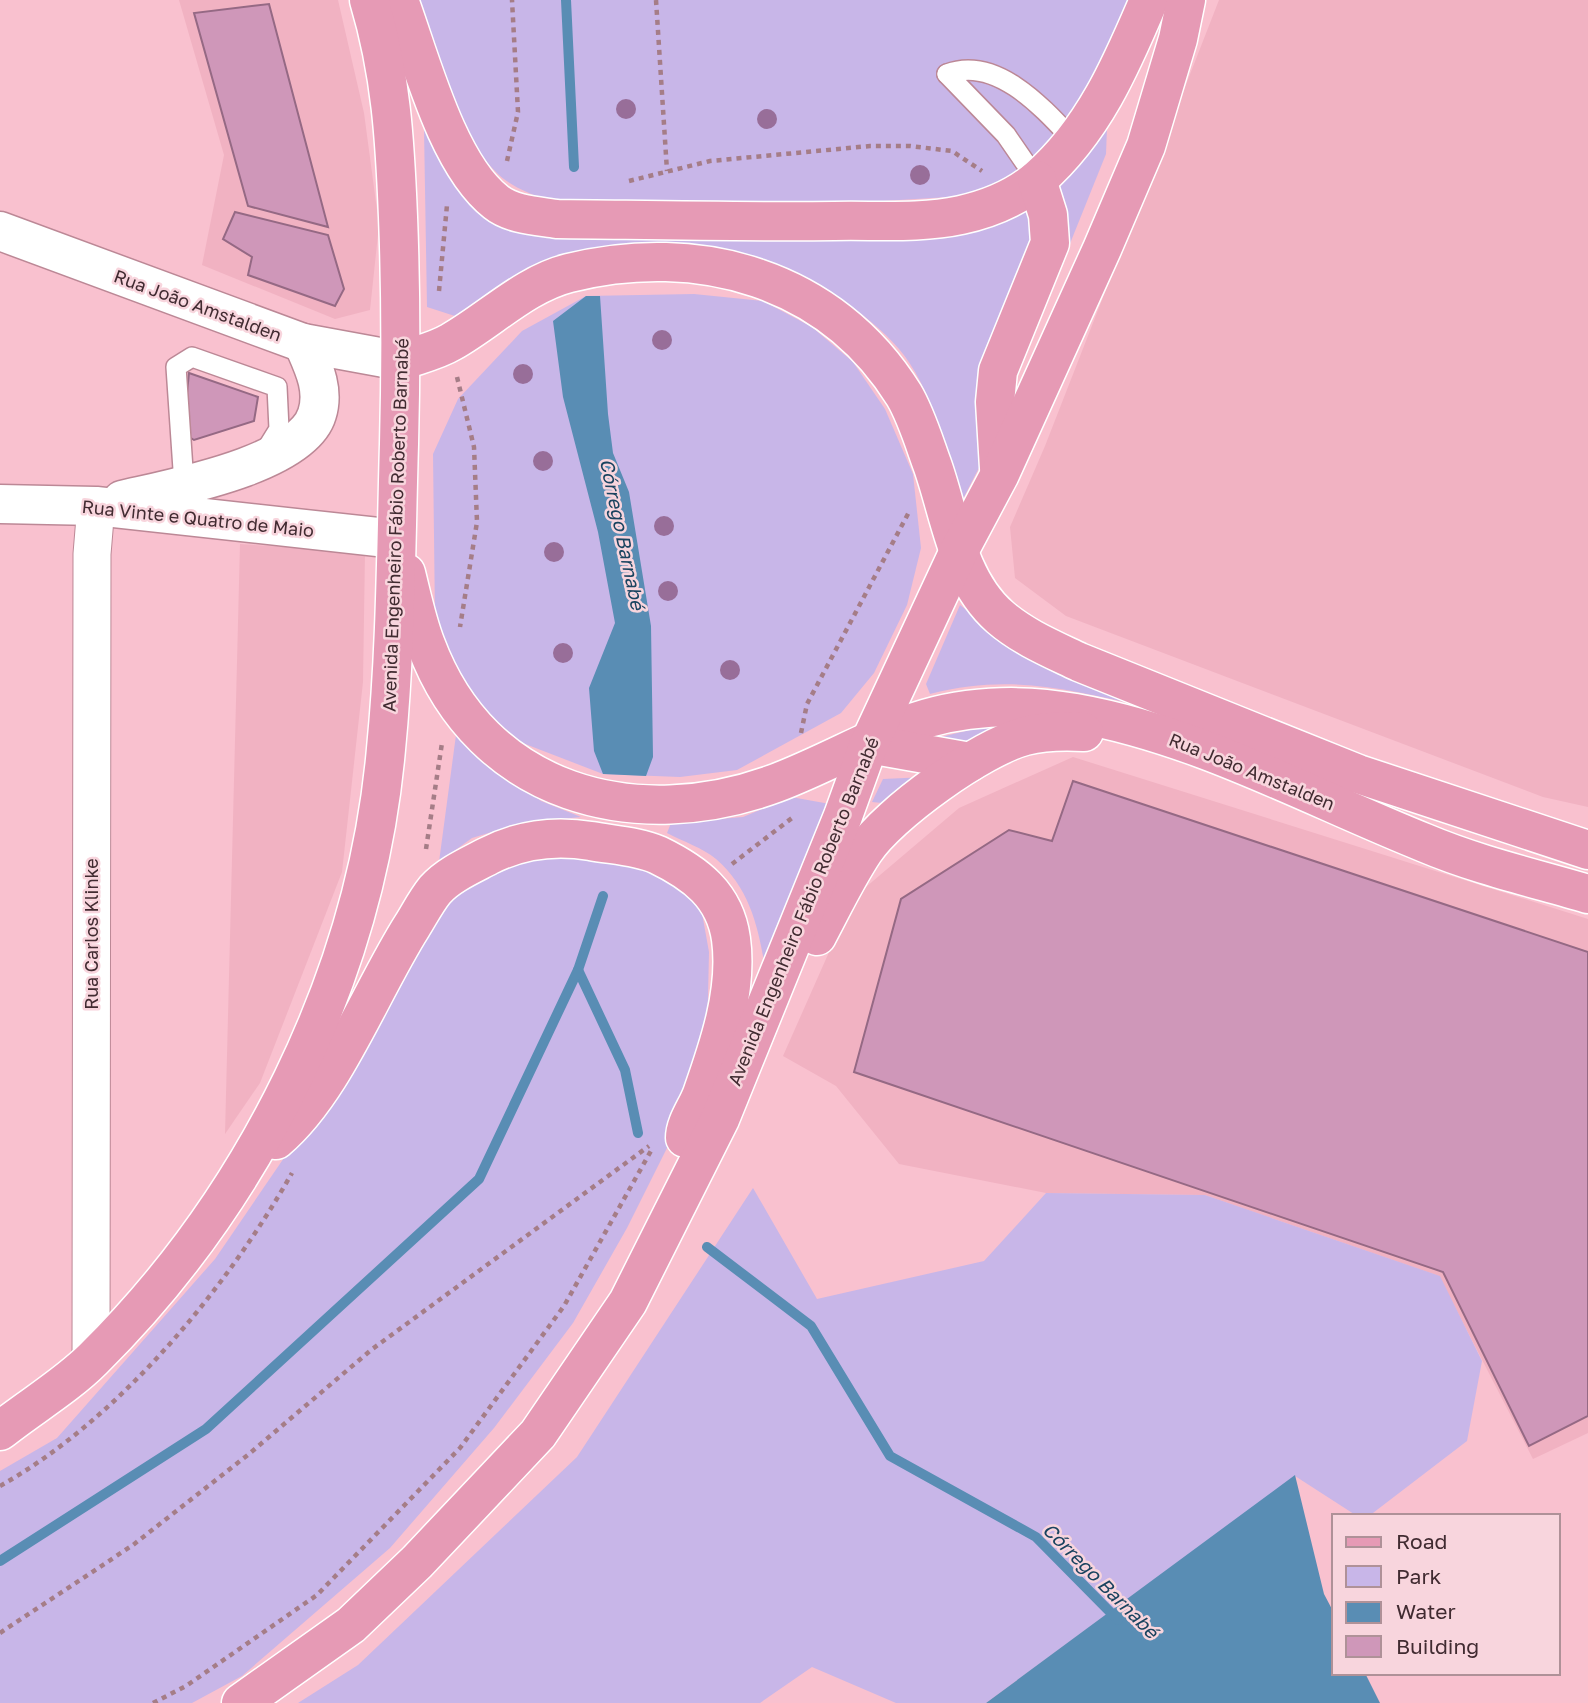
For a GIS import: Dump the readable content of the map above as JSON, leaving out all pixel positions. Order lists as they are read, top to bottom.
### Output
{
  "streets": {
    "main road": ["Rua João Amstalden", "Avenida Engenheiro Fábio Roberto Barnabé"],
    "street": ["Rua Vinte e Quatro de Maio", "Rua Carlos Klinke"]
  },
  "crossings": [
    ["Rua João Amstalden", "Rua Vinte e Quatro de Maio"],
    ["Rua João Amstalden", "Avenida Engenheiro Fábio Roberto Barnabé"],
    ["Rua Vinte e Quatro de Maio", "Avenida Engenheiro Fábio Roberto Barnabé"],
    ["Rua Vinte e Quatro de Maio", "Rua Carlos Klinke"],
    ["Avenida Engenheiro Fábio Roberto Barnabé", "Rua Carlos Klinke"]
  ],
  "water": ["Córrego Barnabé"],
  "legend": [
    "Road",
    "Park",
    "Water",
    "Building"
  ]
}
